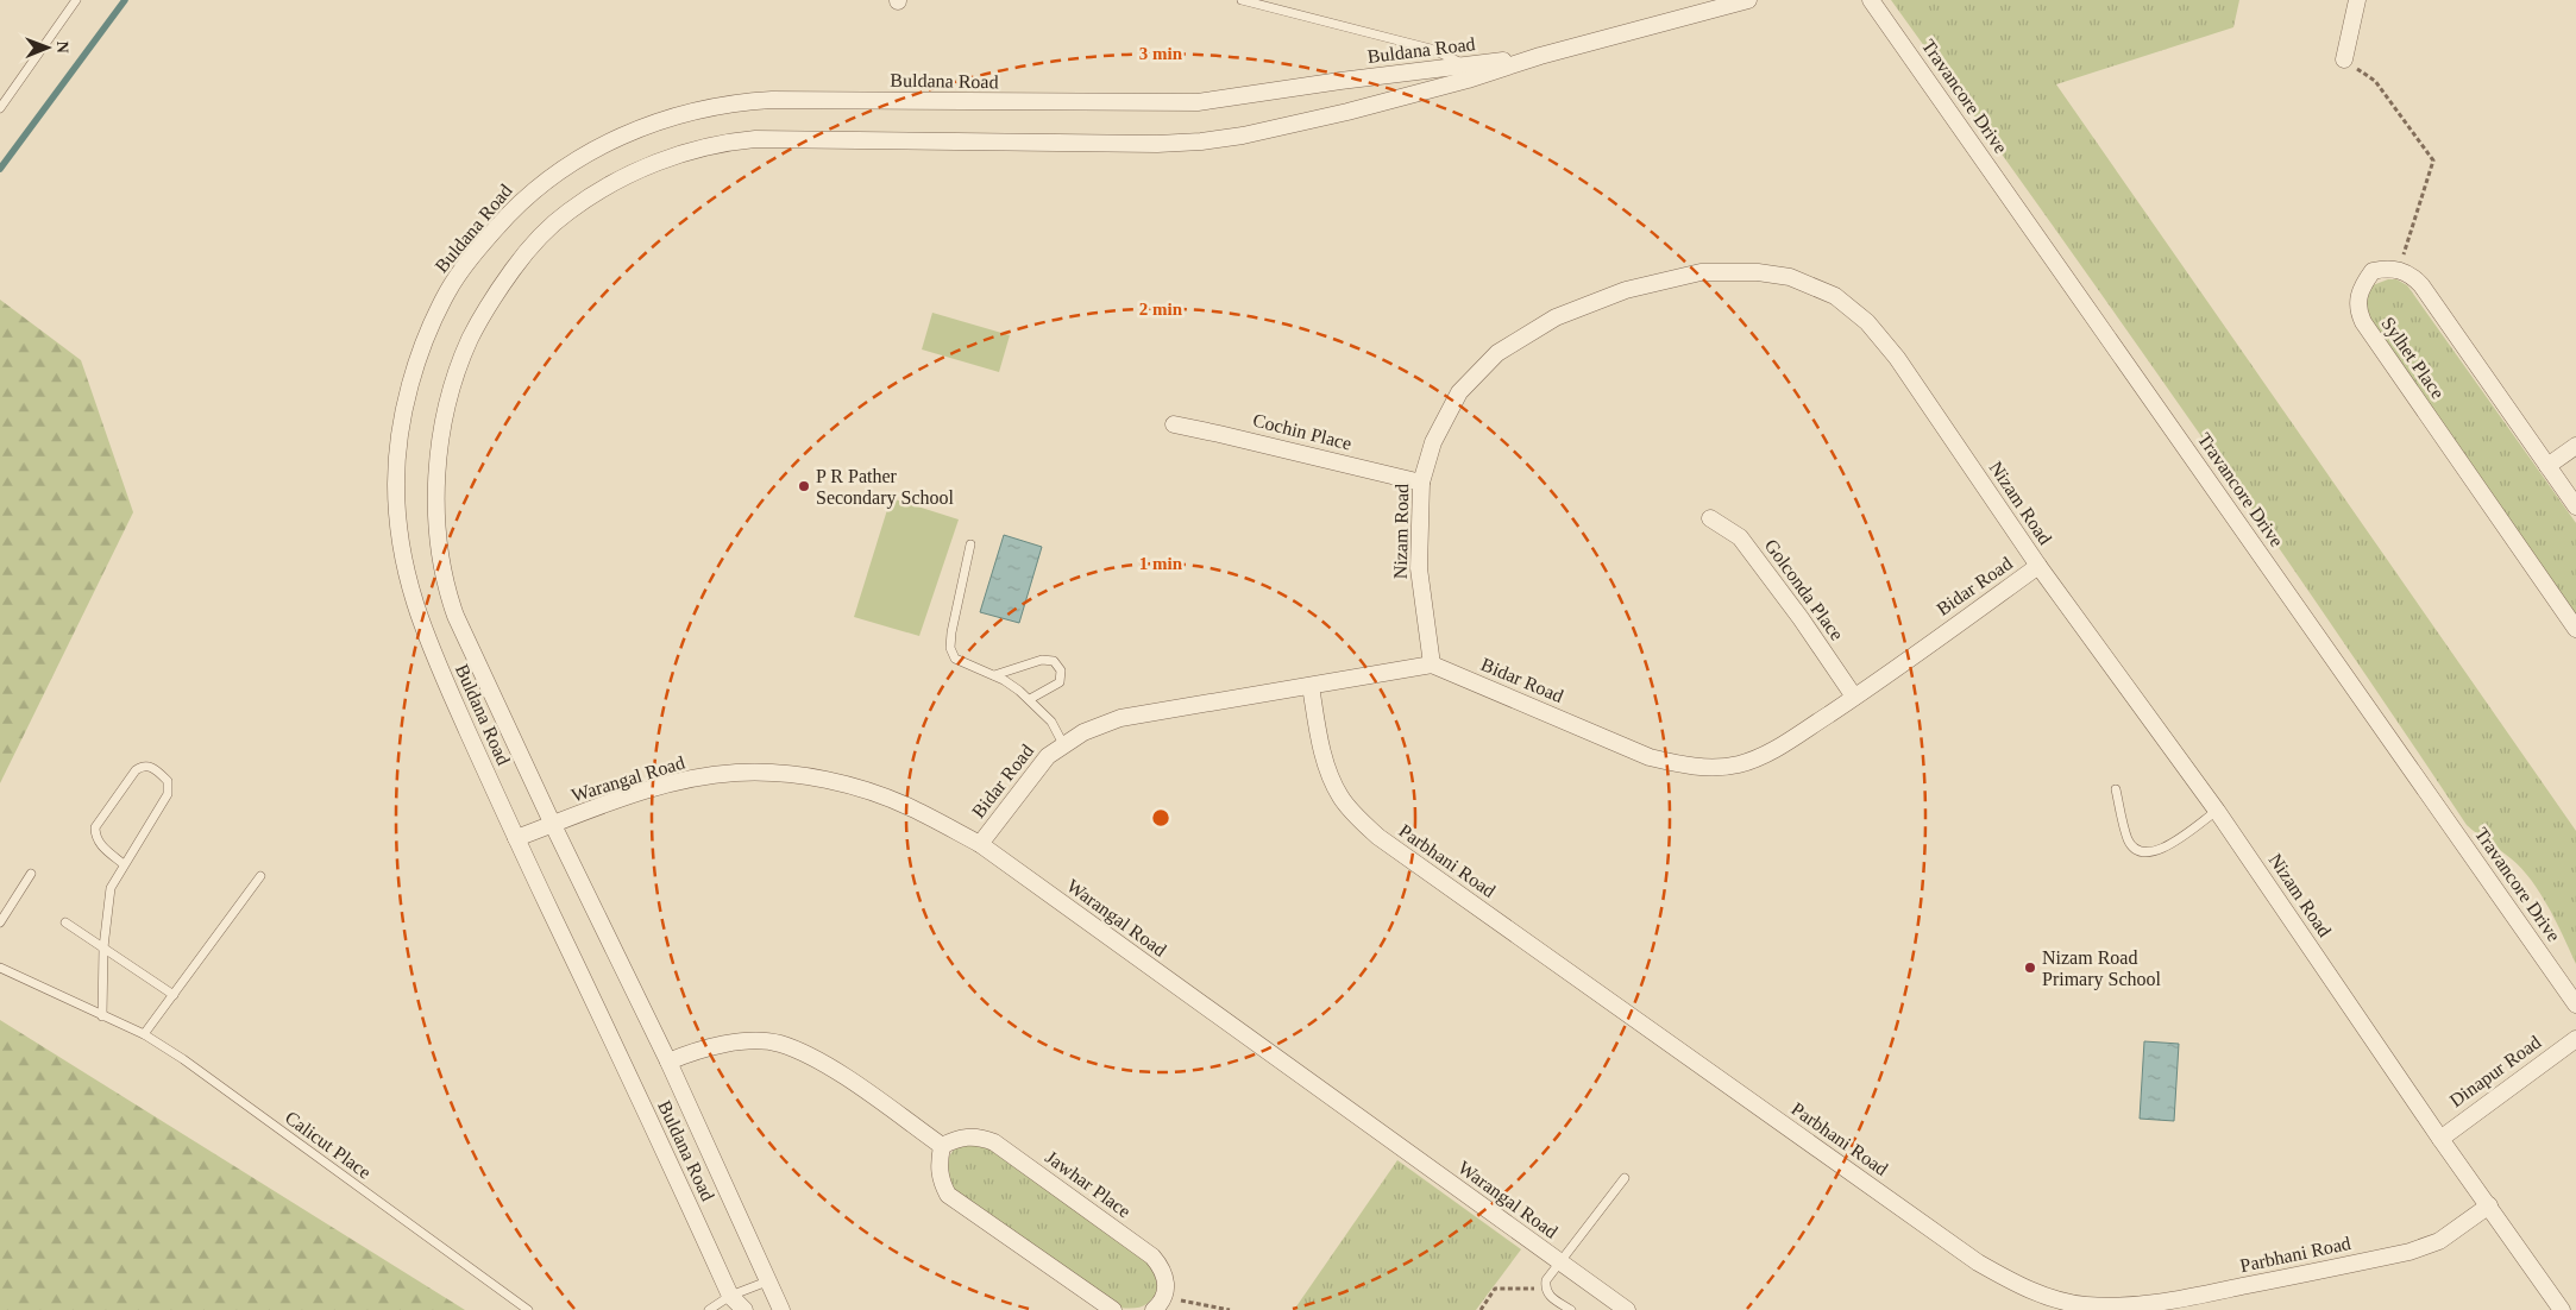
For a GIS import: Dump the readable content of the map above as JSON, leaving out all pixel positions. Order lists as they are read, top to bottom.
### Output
{
  "streets": {
    "street": [
      "Buldana Road",
      "Travancore Drive",
      "Sylhet Place",
      "Cochin Place",
      "Nizam Road",
      "Bidar Road",
      "Golconda Place",
      "Warangal Road",
      "Parbhani Road",
      "Dinapur Road",
      "Jawhar Place"
    ],
    "lane": ["Calicut Place"]
  },
  "crossings": [
    ["Buldana Road", "Warangal Road"],
    ["Cochin Place", "Nizam Road"],
    ["Nizam Road", "Bidar Road"],
    ["Nizam Road", "Parbhani Road"],
    ["Nizam Road", "Dinapur Road"],
    ["Bidar Road", "Golconda Place"],
    ["Bidar Road", "Warangal Road"],
    ["Bidar Road", "Parbhani Road"]
  ],
  "places": ["P R Pather Secondary School", "Nizam Road Primary School"],
  "north": "right",
  "rings": ["3 min", "2 min", "1 min"]
}
